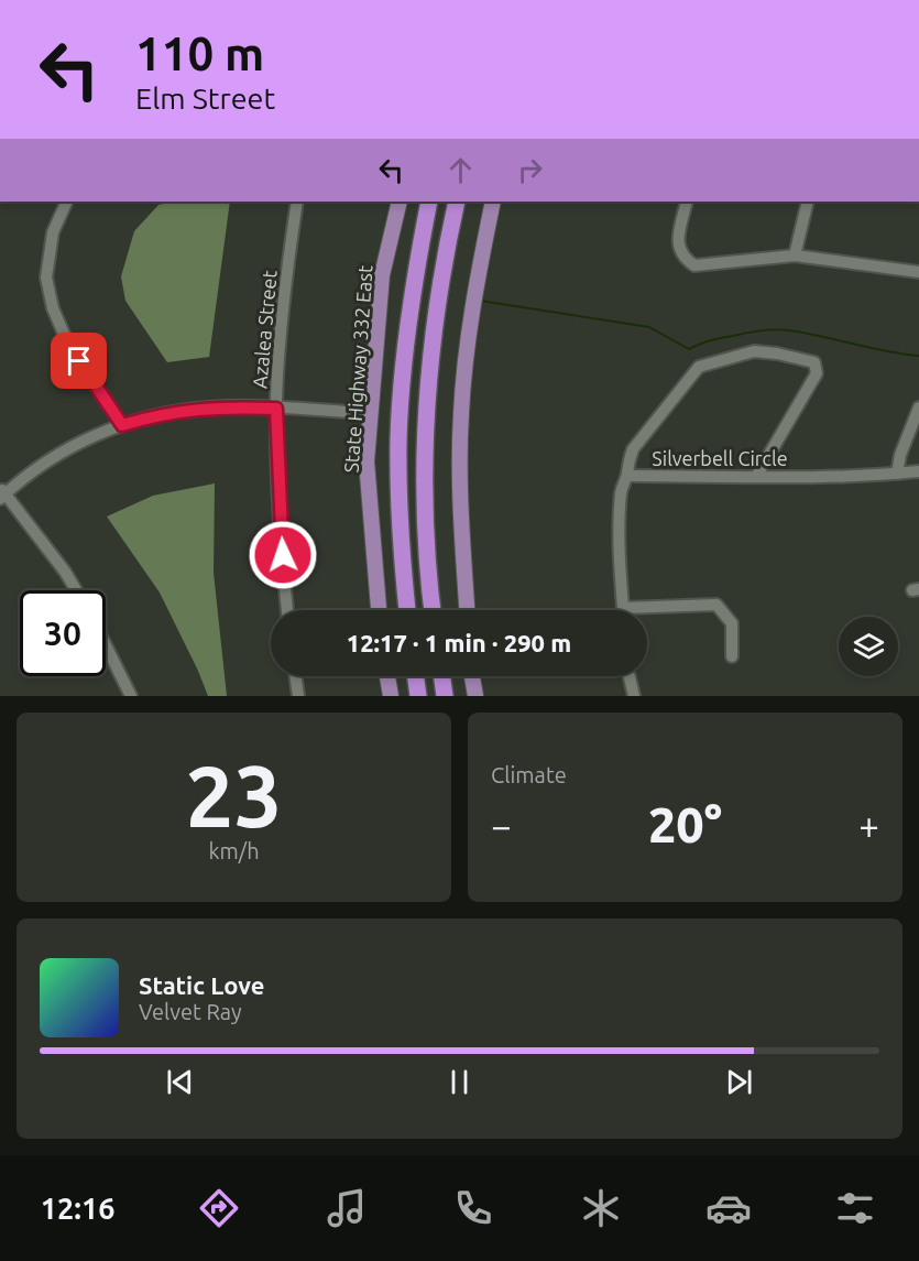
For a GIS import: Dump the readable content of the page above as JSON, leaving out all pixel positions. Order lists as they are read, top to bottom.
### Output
{
  "streets": {
    "main road": ["State Highway 332 East"],
    "street": ["Azalea Street", "Silverbell Circle"]
  },
  "page": {
    "turn": ["110 m", "Elm Street"],
    "limit": "30",
    "trip": "12:17 · 1 min · 290 m",
    "tile": [
      ["23", "km/h"],
      "Climate"
    ],
    "heat": ["−", "20°", "+"],
    "song": ["Static Love", "Velvet Ray"],
    "tabs": "12:16"
  }
}
